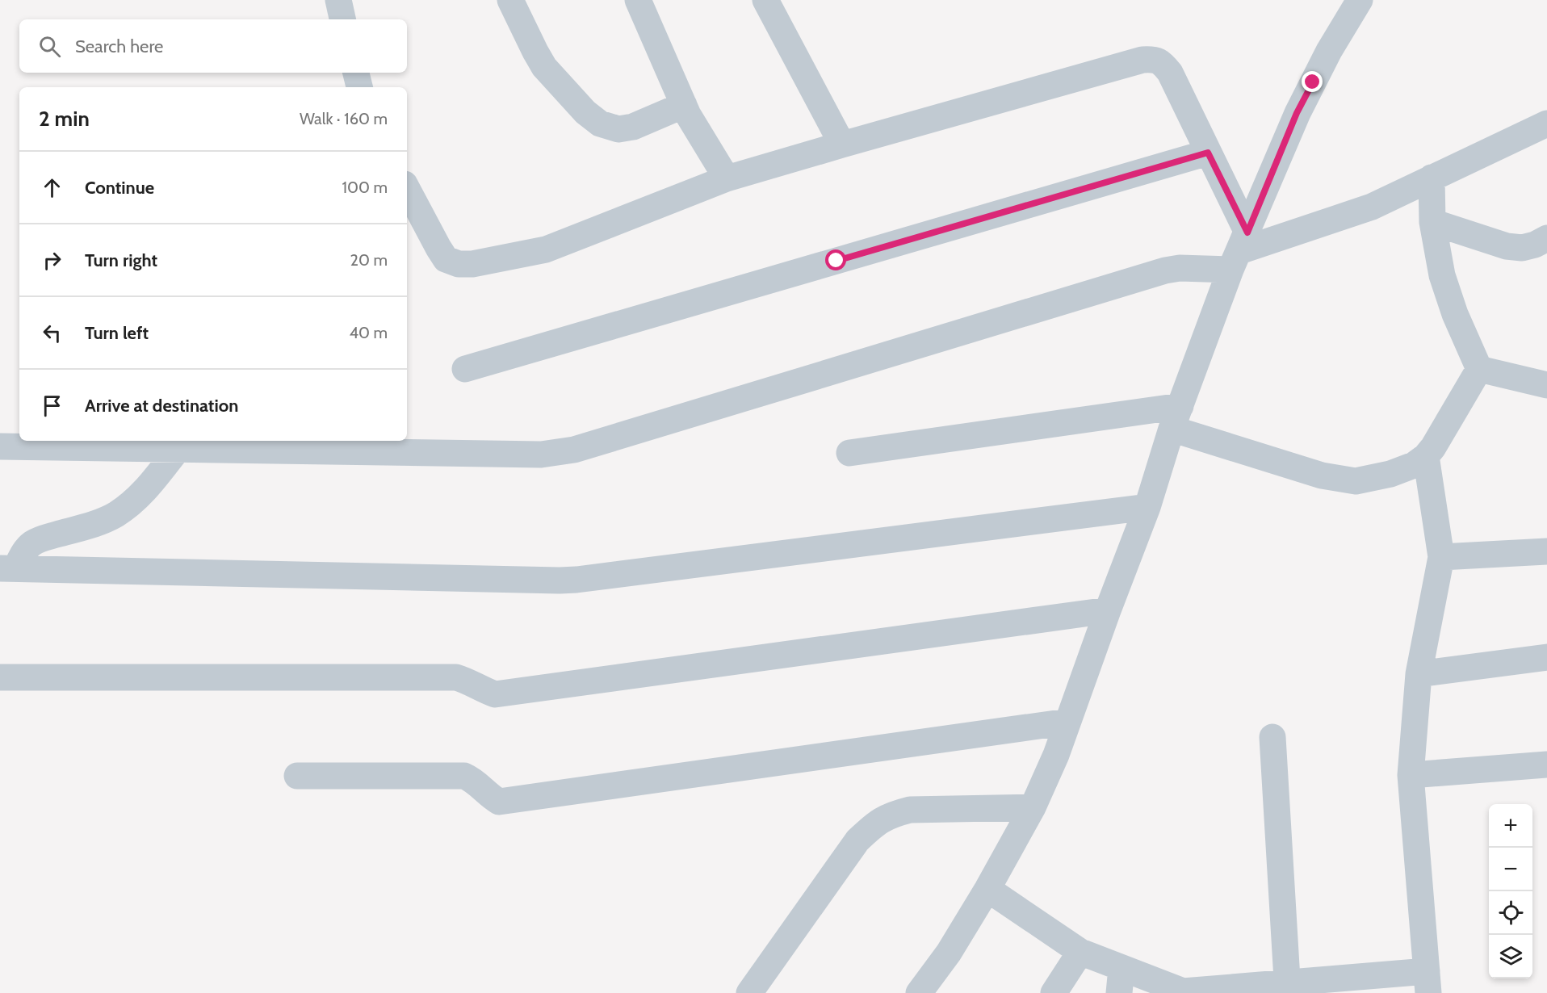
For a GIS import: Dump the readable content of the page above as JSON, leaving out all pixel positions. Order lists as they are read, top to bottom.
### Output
{
  "page": {
    "search": "Search here",
    "heading": ["2 min", "Walk · 160 m"],
    "list": [
      ["Continue", "100 m"],
      ["Turn right", "20 m"],
      ["Turn left", "40 m"],
      "Arrive at destination"
    ],
    "map_buttons": ["+", "−"]
  }
}
